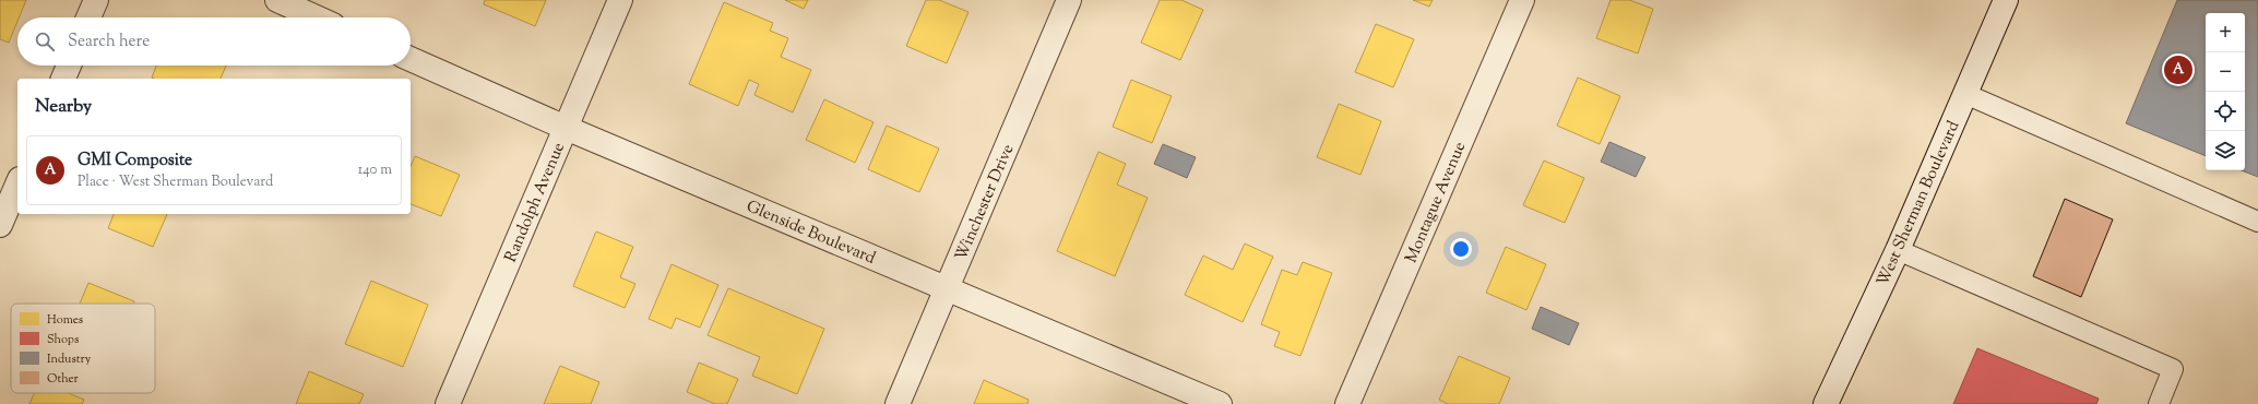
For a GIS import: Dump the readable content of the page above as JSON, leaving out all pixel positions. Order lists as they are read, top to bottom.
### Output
{
  "streets": {
    "street": [
      "Randolph Avenue",
      "Winchester Drive",
      "Montague Avenue",
      "West Sherman Boulevard",
      "Glenside Boulevard"
    ]
  },
  "crossings": [
    ["Randolph Avenue", "Glenside Boulevard"],
    ["Winchester Drive", "Glenside Boulevard"]
  ],
  "legend": [
    "Homes",
    "Shops",
    "Industry",
    "Other"
  ],
  "page": {
    "map_buttons": ["+", "−"],
    "search": "Search here",
    "pins": "A",
    "heading": "Nearby",
    "list": [
      {
        "mark": "A",
        "name": "GMI Composite",
        "note": "Place · West Sherman Boulevard",
        "value": "140 m"
      }
    ]
  }
}
